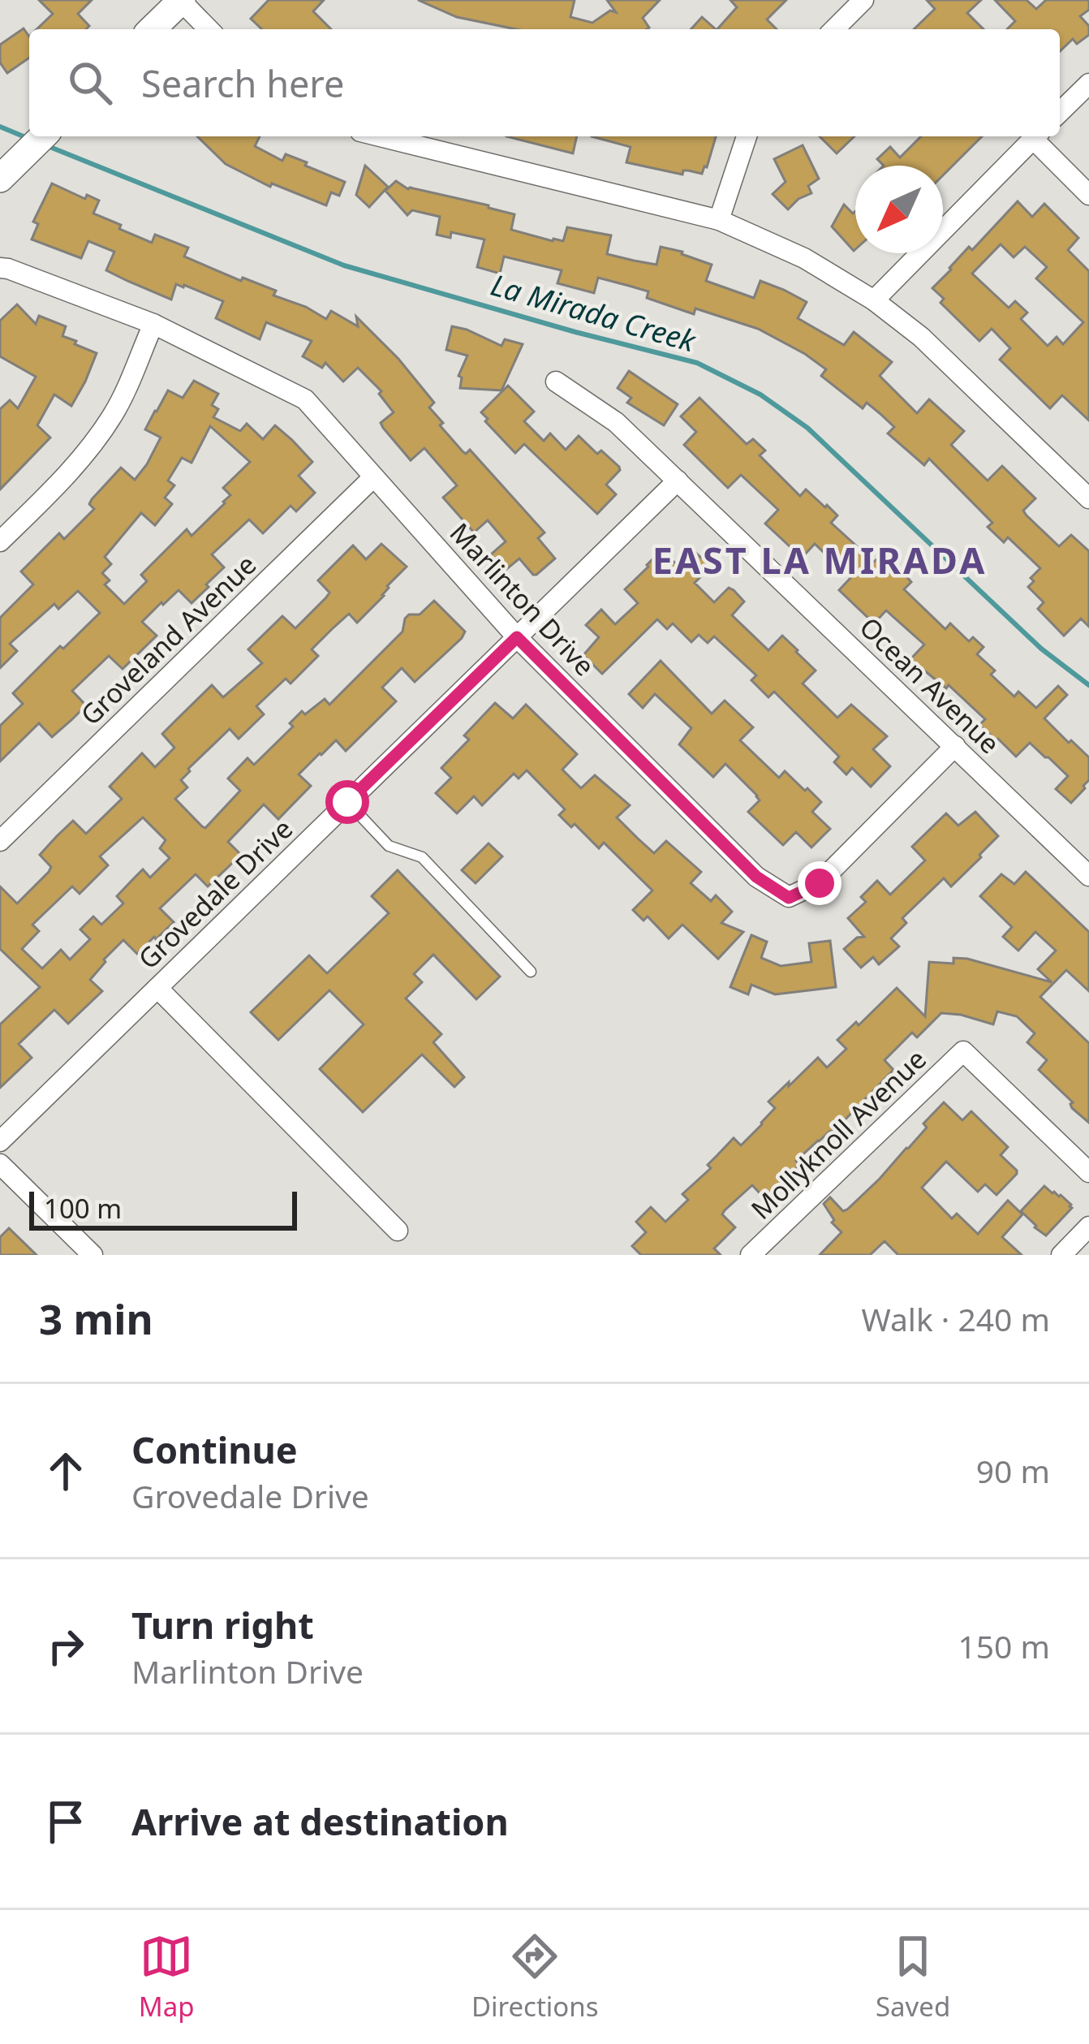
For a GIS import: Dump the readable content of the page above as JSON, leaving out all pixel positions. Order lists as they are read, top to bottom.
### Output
{
  "streets": {
    "street": [
      "Marlinton Drive",
      "Groveland Avenue",
      "Ocean Avenue",
      "Grovedale Drive",
      "Mollyknoll Avenue"
    ]
  },
  "crossings": [
    ["Marlinton Drive", "Groveland Avenue"],
    ["Marlinton Drive", "Ocean Avenue"],
    ["Marlinton Drive", "Grovedale Drive"],
    ["Ocean Avenue", "Grovedale Drive"]
  ],
  "districts": ["EAST LA MIRADA"],
  "water": ["La Mirada Creek"],
  "scale_bar": "100 m",
  "north": "bottom left",
  "page": {
    "search": "Search here",
    "scale": "100 m",
    "heading": ["3 min", "Walk · 240 m"],
    "list": [
      ["Continue", "Grovedale Drive", "90 m"],
      ["Turn right", "Marlinton Drive", "150 m"],
      "Arrive at destination"
    ],
    "nav": ["Map", "Directions", "Saved"]
  }
}
